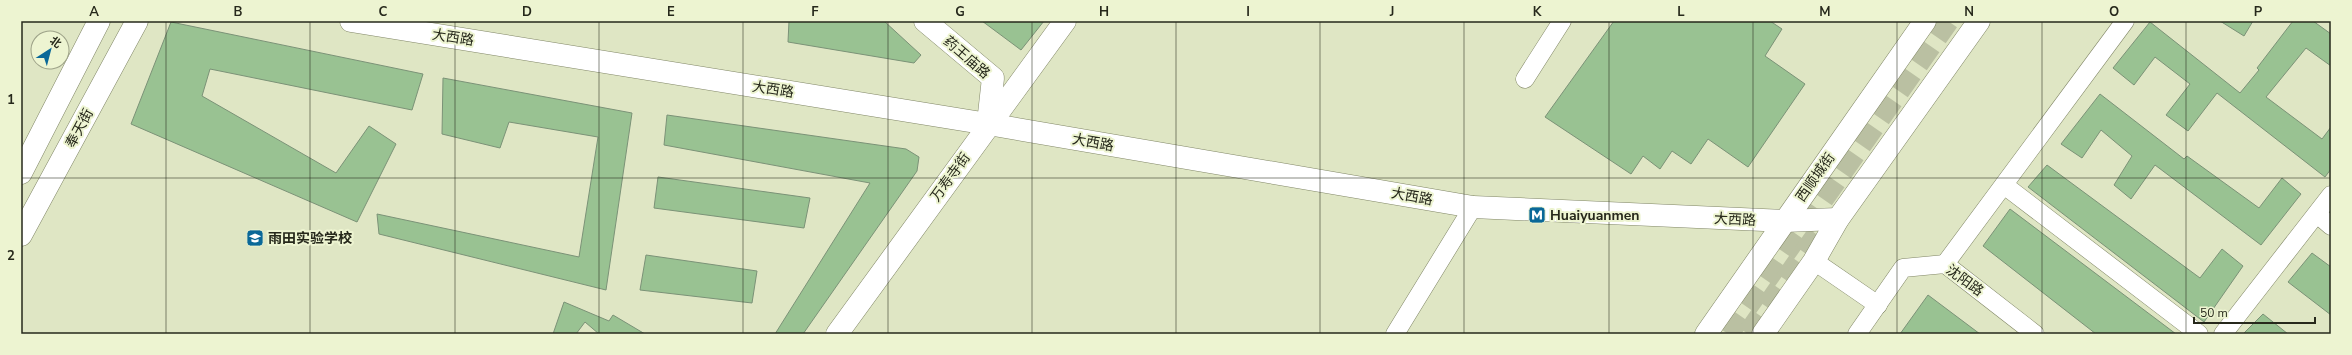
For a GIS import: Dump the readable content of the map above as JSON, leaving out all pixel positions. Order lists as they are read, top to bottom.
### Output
{
  "streets": {
    "main road": [
      "大西路",
      "药王庙路",
      "奉天街",
      "万寿寺街",
      "西顺城街"
    ],
    "street": ["沈阳路"]
  },
  "crossings": [
    ["大西路", "药王庙路"],
    ["大西路", "万寿寺街"],
    ["大西路", "西顺城街"],
    ["药王庙路", "万寿寺街"]
  ],
  "places": {
    "metro station": ["Huaiyuanmen"],
    "school or university": ["雨田实验学校"]
  },
  "scale_bar": "50 m",
  "north": "top right",
  "grid": {
    "columns": [
      "A",
      "B",
      "C",
      "D",
      "E",
      "F",
      "G",
      "H",
      "I",
      "J",
      "K",
      "L",
      "M",
      "N",
      "O",
      "P"
    ],
    "rows": ["1", "2"]
  }
}
